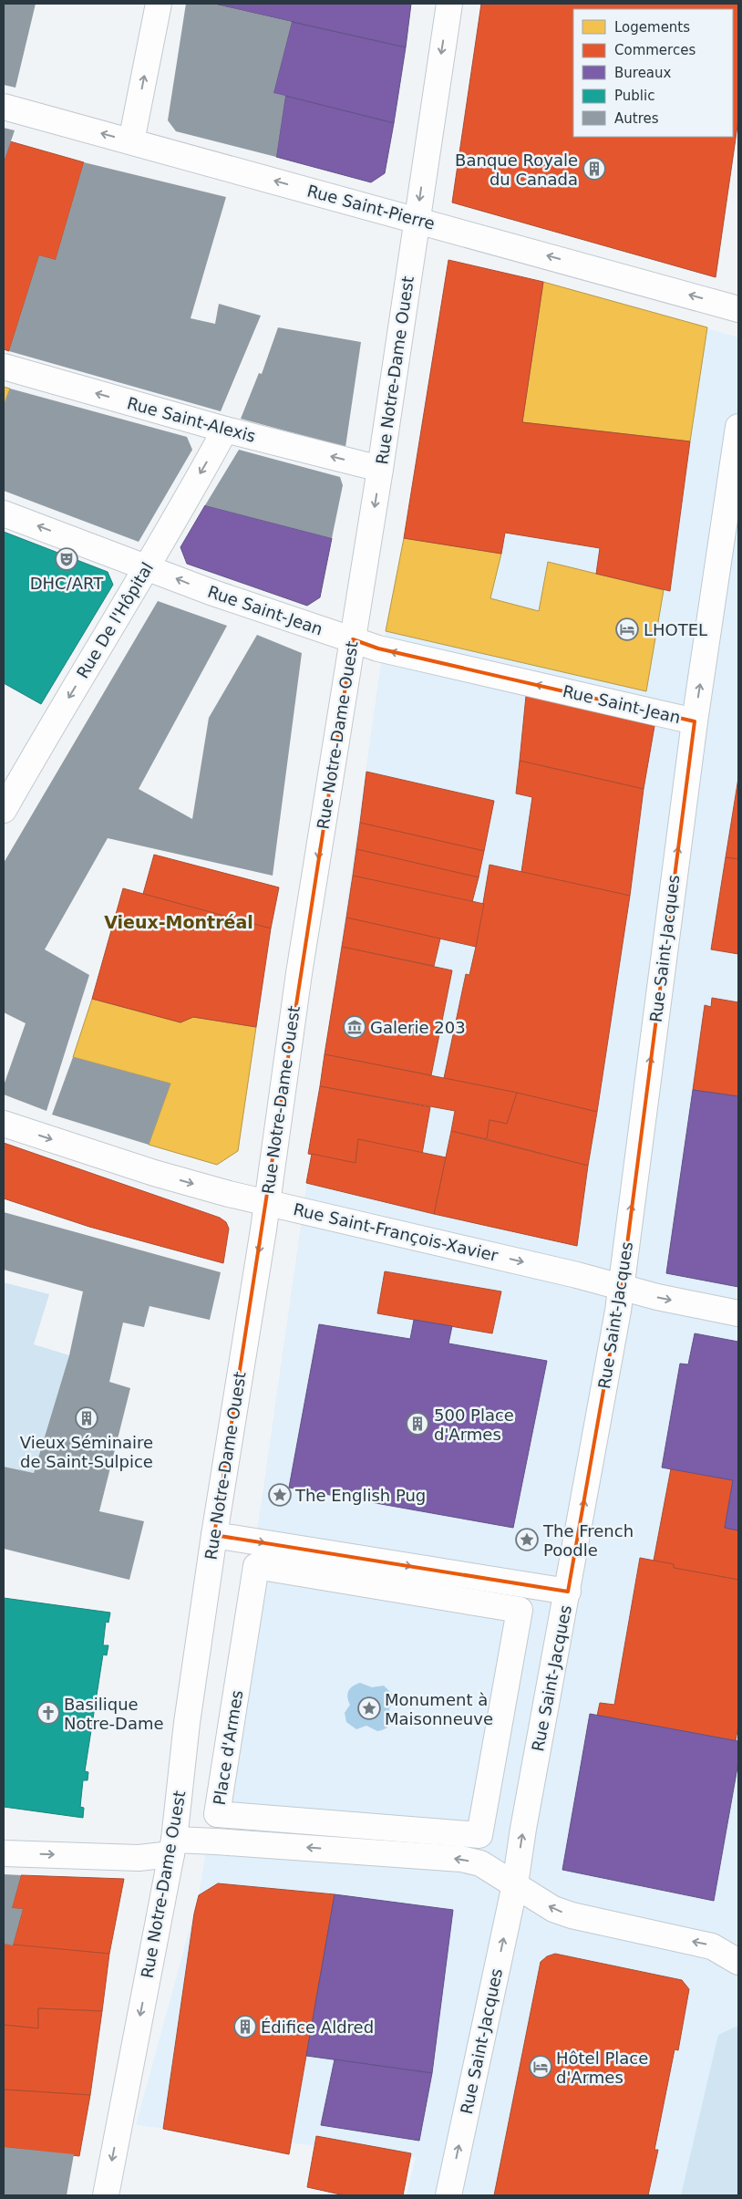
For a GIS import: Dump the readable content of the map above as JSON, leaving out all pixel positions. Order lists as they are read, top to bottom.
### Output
{
  "streets": {
    "street": [
      "Rue Saint-Pierre",
      "Rue Notre-Dame Ouest",
      "Rue Saint-Alexis",
      "Rue Saint-Jean",
      "Rue De l'Hôpital",
      "Rue Saint-Jacques",
      "Rue Saint-François-Xavier",
      "Place d'Armes"
    ]
  },
  "crossings": [
    ["Rue Saint-Pierre", "Rue Notre-Dame Ouest"],
    ["Rue Notre-Dame Ouest", "Rue Saint-Alexis"],
    ["Rue Notre-Dame Ouest", "Rue Saint-Jean"],
    ["Rue Notre-Dame Ouest", "Rue Saint-François-Xavier"],
    ["Rue Saint-Alexis", "Rue De l'Hôpital"],
    ["Rue Saint-Jean", "Rue De l'Hôpital"],
    ["Rue Saint-Jean", "Rue Saint-Jacques"],
    ["Rue Saint-Jacques", "Rue Saint-François-Xavier"]
  ],
  "one_way": [
    "Rue Saint-Pierre",
    "Rue Notre-Dame Ouest",
    "Rue Saint-Alexis",
    "Rue Saint-Jean",
    "Rue De l'Hôpital",
    "Rue Saint-Jacques",
    "Rue Saint-François-Xavier"
  ],
  "districts": ["Vieux-Montréal"],
  "places": {
    "building": [
      "Banque Royale du Canada",
      "Vieux Séminaire de Saint-Sulpice",
      "500 Place d'Armes",
      "Édifice Aldred"
    ],
    "theatre": ["DHC/ART"],
    "hotel": ["LHOTEL", "Hôtel Place d'Armes"],
    "museum": ["Galerie 203"],
    "place": ["The English Pug", "The French Poodle", "Monument à Maisonneuve"],
    "church": ["Basilique Notre-Dame"]
  },
  "legend": [
    "Logements",
    "Commerces",
    "Bureaux",
    "Public",
    "Autres"
  ]
}
